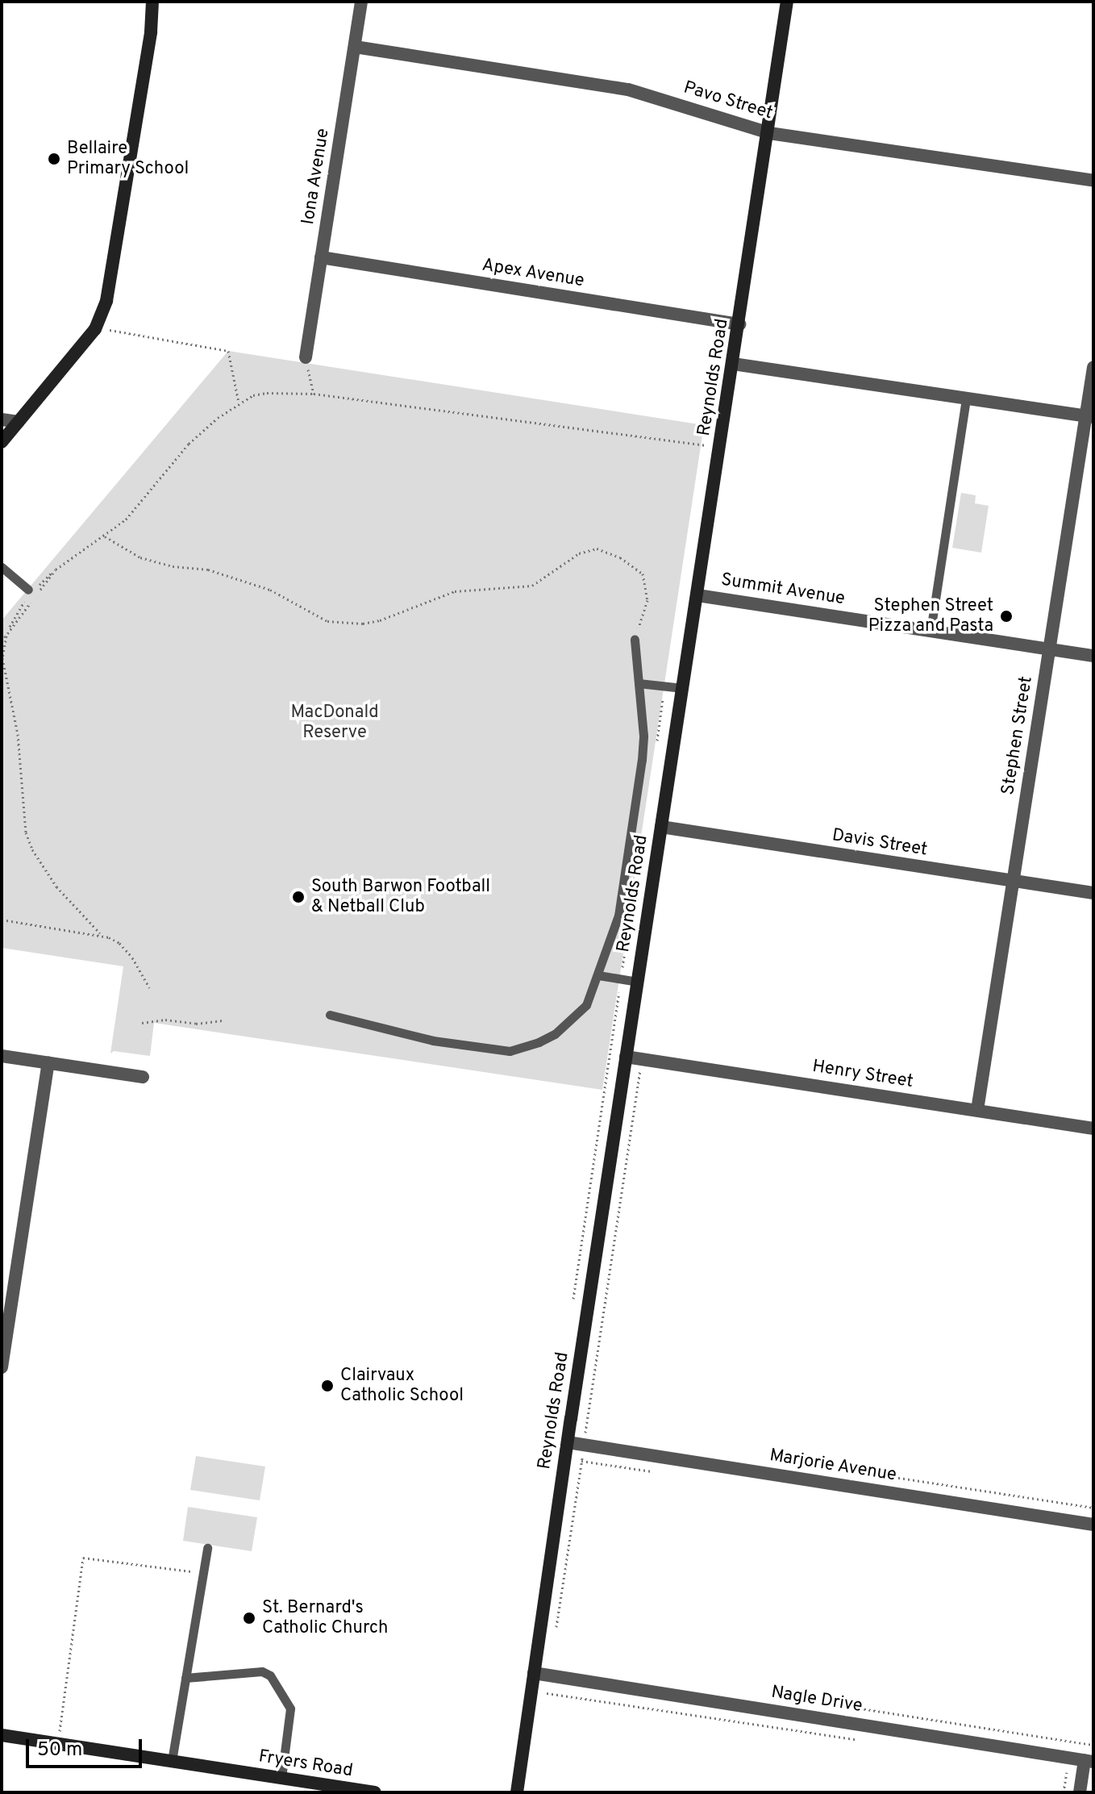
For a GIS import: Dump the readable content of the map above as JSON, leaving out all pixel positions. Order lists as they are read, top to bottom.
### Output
{
  "streets": {
    "street": [
      "Pavo Street",
      "Iona Avenue",
      "Apex Avenue",
      "Reynolds Road",
      "Summit Avenue",
      "Stephen Street",
      "Davis Street",
      "Henry Street",
      "Marjorie Avenue",
      "Nagle Drive",
      "Fryers Road"
    ]
  },
  "crossings": [
    ["Pavo Street", "Iona Avenue"],
    ["Pavo Street", "Reynolds Road"],
    ["Iona Avenue", "Apex Avenue"],
    ["Apex Avenue", "Reynolds Road"],
    ["Reynolds Road", "Summit Avenue"],
    ["Reynolds Road", "Davis Street"],
    ["Reynolds Road", "Henry Street"],
    ["Reynolds Road", "Marjorie Avenue"],
    ["Reynolds Road", "Nagle Drive"],
    ["Summit Avenue", "Stephen Street"],
    ["Stephen Street", "Davis Street"],
    ["Stephen Street", "Henry Street"]
  ],
  "parks": ["MacDonald Reserve"],
  "places": [
    "Bellaire Primary School",
    "Stephen Street Pizza and Pasta",
    "South Barwon Football & Netball Club",
    "Clairvaux Catholic School",
    "St. Bernard's Catholic Church"
  ],
  "scale_bar": "50 m"
}
